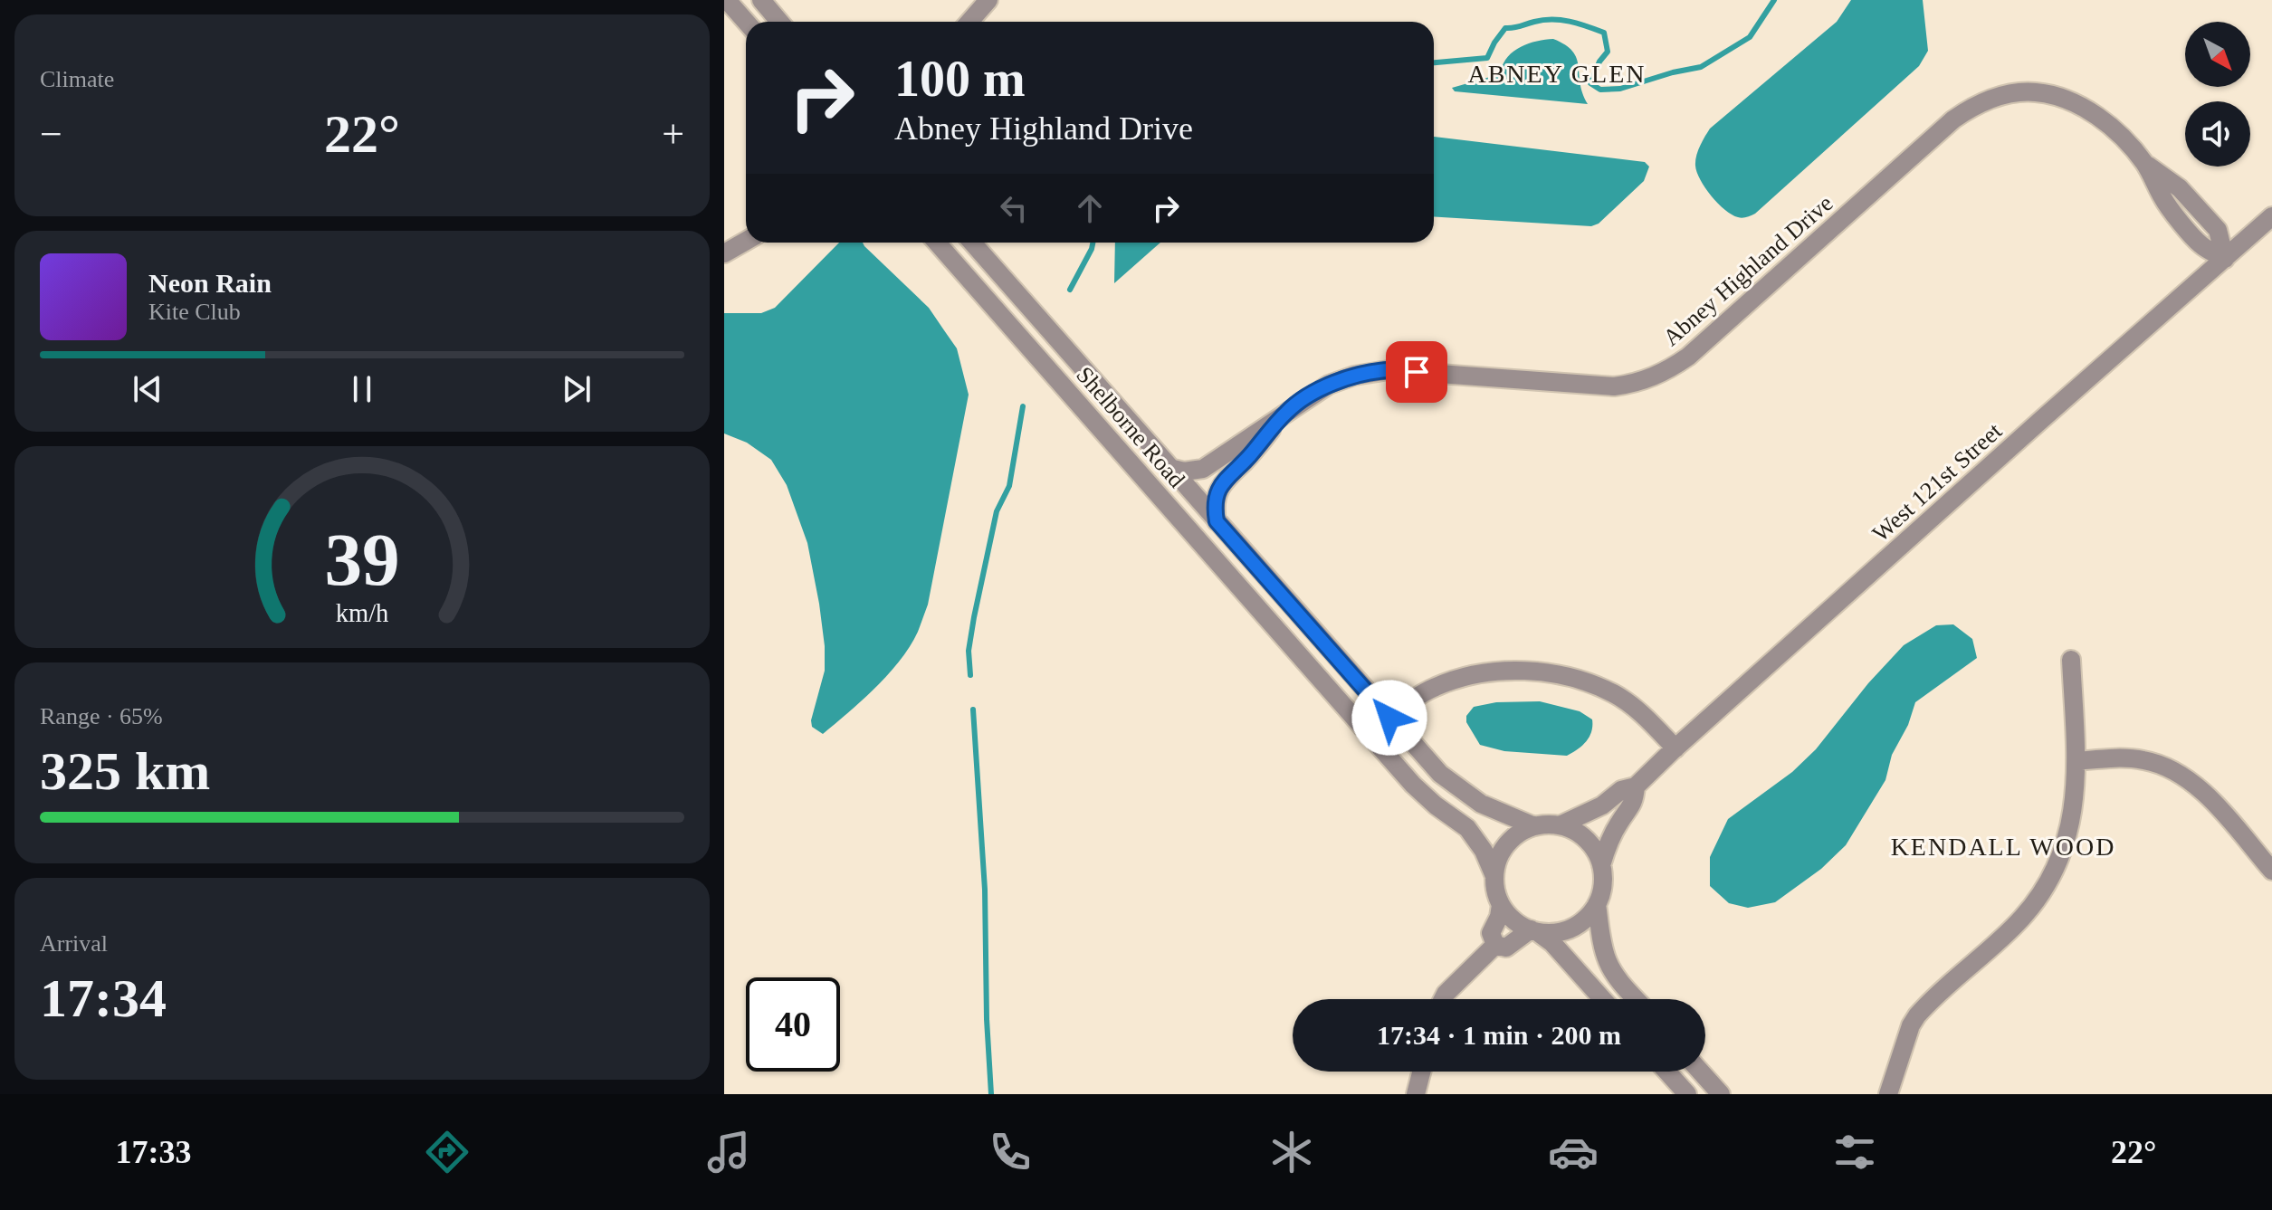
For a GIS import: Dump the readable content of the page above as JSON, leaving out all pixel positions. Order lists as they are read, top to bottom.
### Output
{
  "streets": {
    "street": ["Abney Highland Drive", "Shelborne Road", "West 121st Street"]
  },
  "crossings": [
    ["Abney Highland Drive", "Shelborne Road"],
    ["Abney Highland Drive", "West 121st Street"],
    ["Shelborne Road", "West 121st Street"]
  ],
  "districts": ["ABNEY GLEN", "KENDALL WOOD"],
  "north": "bottom right",
  "page": {
    "tile": [
      "Climate",
      ["Range · 65%", "325 km"],
      ["Arrival", "17:34"]
    ],
    "turn": ["100 m", "Abney Highland Drive"],
    "heat": ["−", "22°", "+"],
    "song": ["Neon Rain", "Kite Club"],
    "limit": "40",
    "trip": "17:34 · 1 min · 200 m",
    "tabs": ["17:33", "22°"],
    "gauge": ["39", "km/h"]
  }
}
